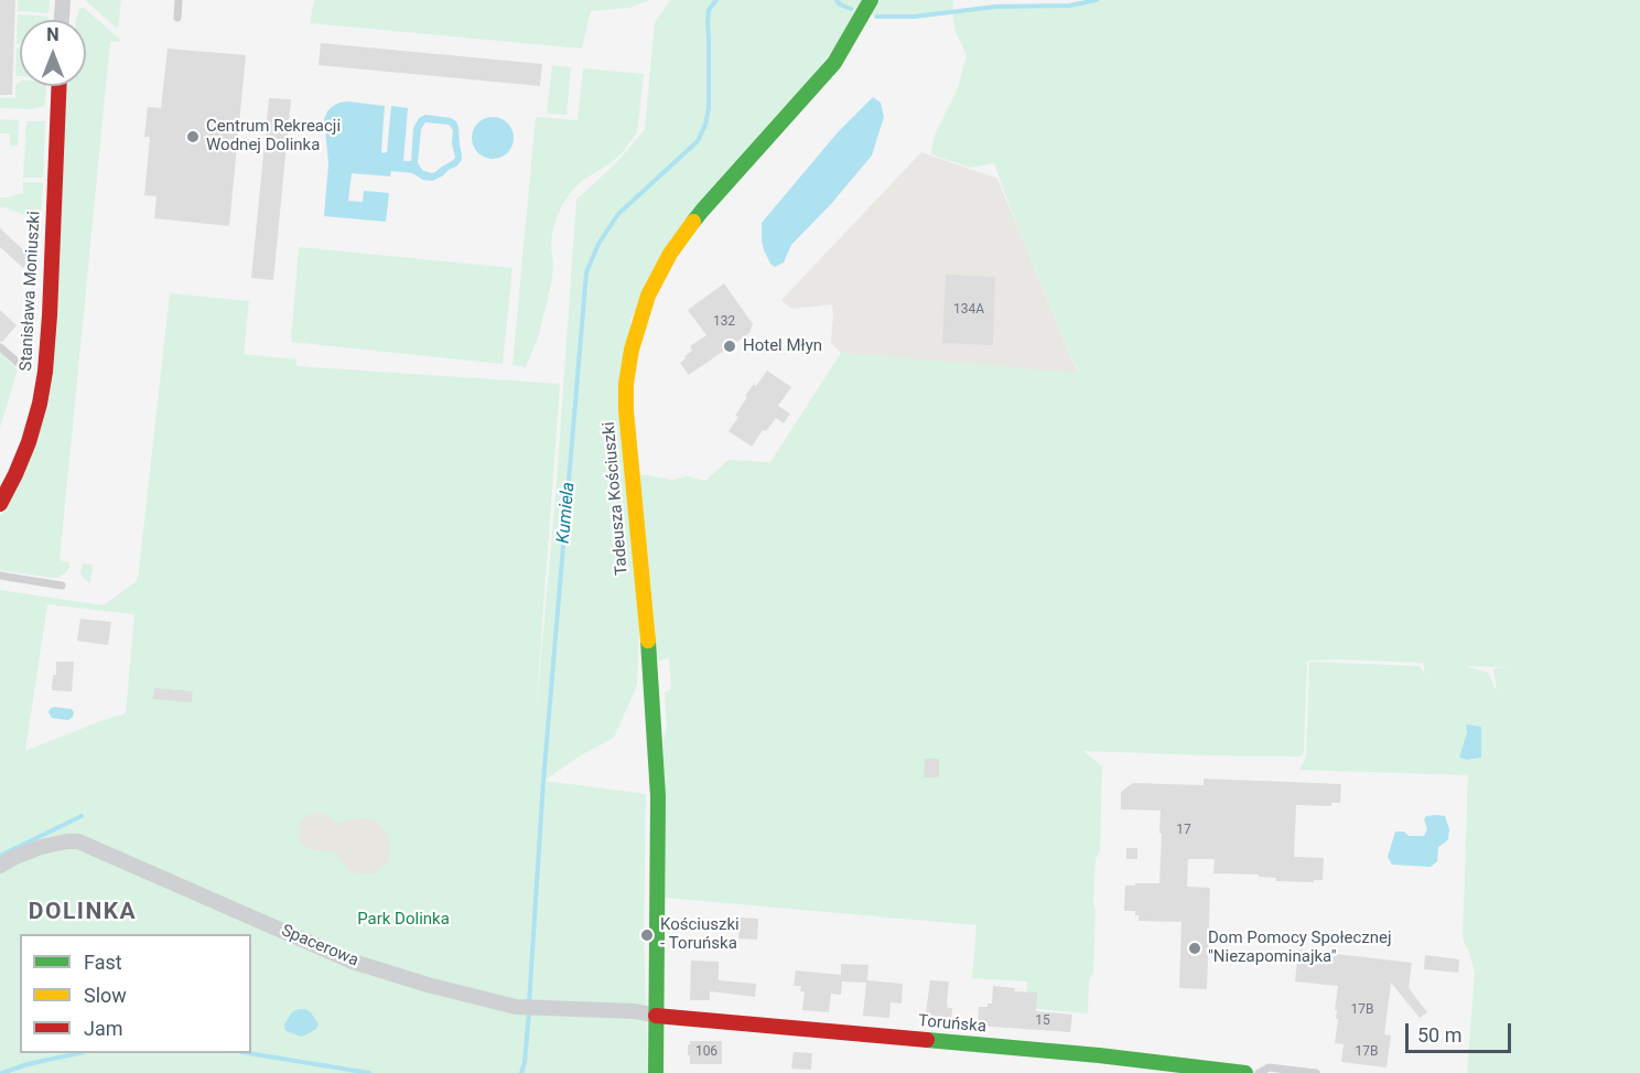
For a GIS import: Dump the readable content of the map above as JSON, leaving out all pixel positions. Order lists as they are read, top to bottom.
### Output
{
  "streets": {
    "street": [
      "Stanisława Moniuszki",
      "Tadeusza Kościuszki",
      "Spacerowa",
      "Toruńska"
    ]
  },
  "crossings": [
    ["Tadeusza Kościuszki", "Spacerowa"],
    ["Tadeusza Kościuszki", "Toruńska"],
    ["Spacerowa", "Toruńska"]
  ],
  "districts": ["DOLINKA"],
  "water": ["Kumiela"],
  "parks": ["Park Dolinka"],
  "places": [
    "Centrum Rekreacji Wodnej Dolinka",
    "Hotel Młyn",
    "Kościuszki - Toruńska",
    "Dom Pomocy Społecznej \"Niezapominajka\""
  ],
  "house_numbers": [
    "134A",
    "132",
    "17",
    "17B",
    "15",
    "106",
    "17B"
  ],
  "legend": ["Fast", "Slow", "Jam"],
  "scale_bar": "50 m",
  "north": "top"
}
